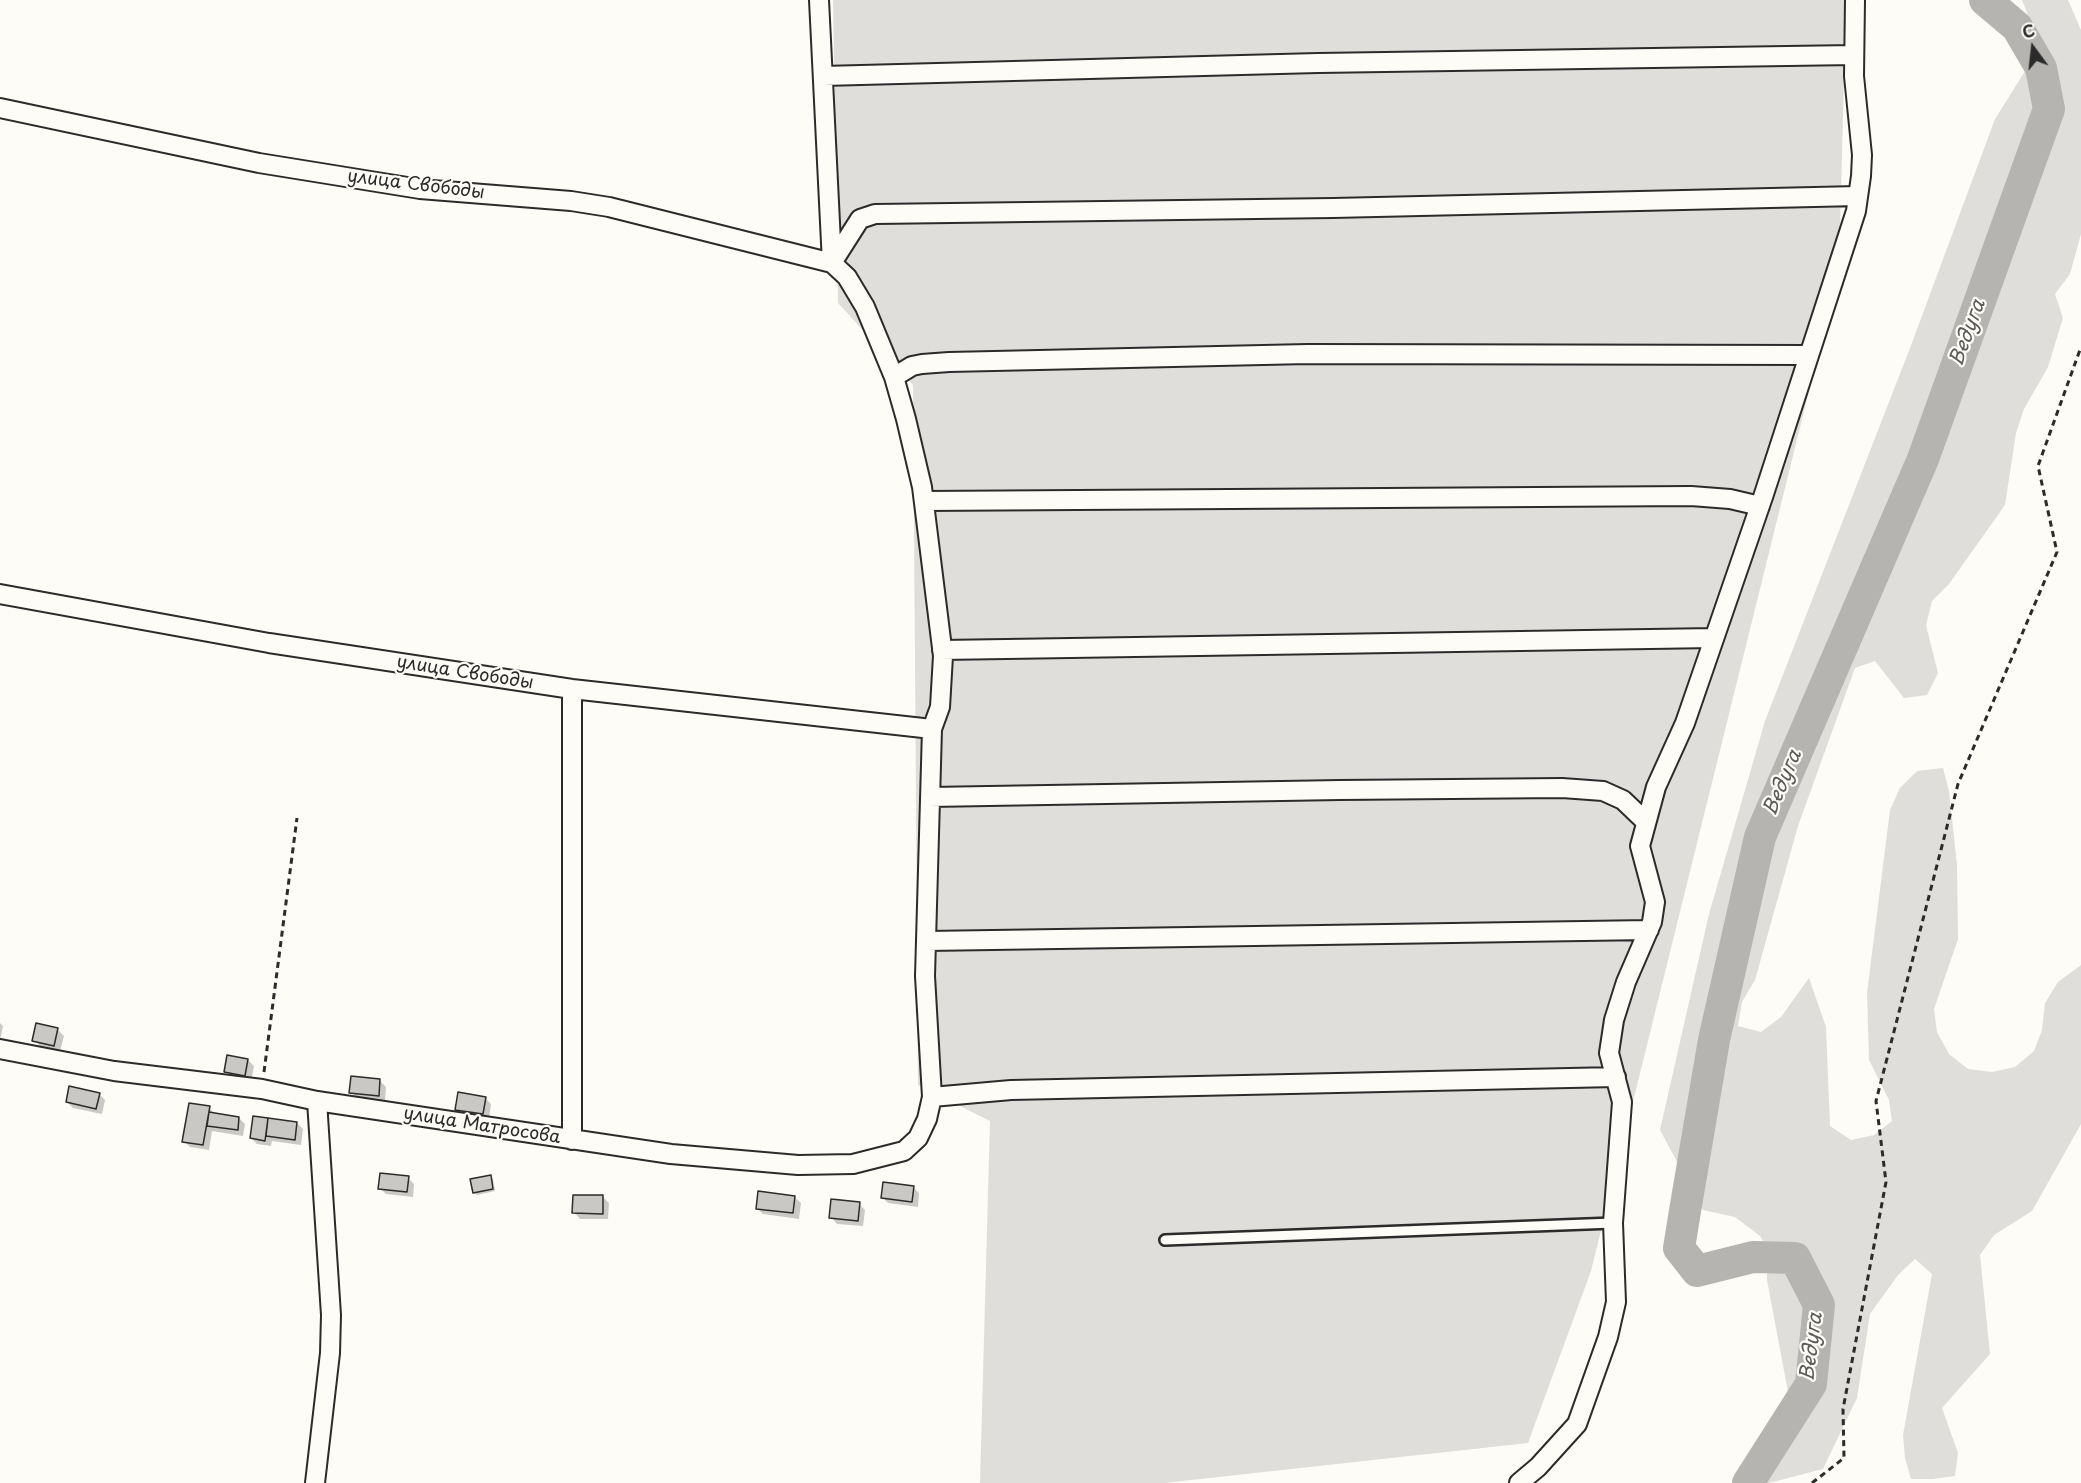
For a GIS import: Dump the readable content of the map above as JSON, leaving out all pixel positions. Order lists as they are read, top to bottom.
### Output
{
  "streets": {
    "street": ["улица Свободы", "улица Матросова"]
  },
  "crossings": [
    ["улица Свободы", "улица Матросова"]
  ],
  "water": ["Ведуга"],
  "north": "top"
}
